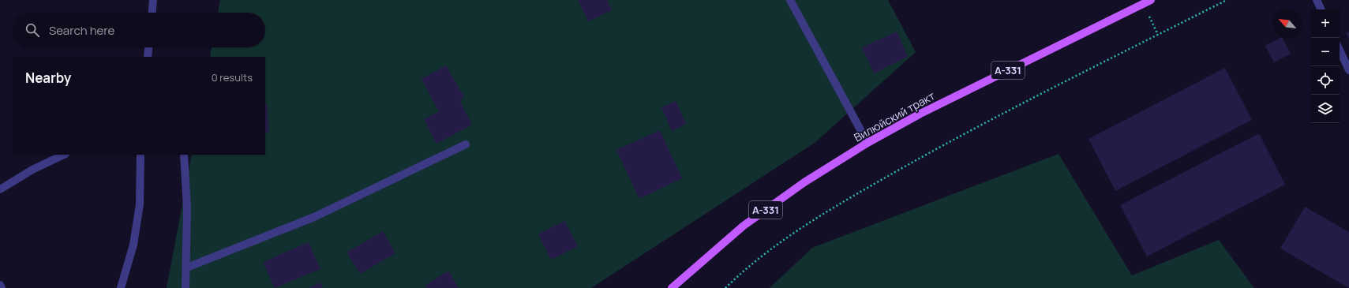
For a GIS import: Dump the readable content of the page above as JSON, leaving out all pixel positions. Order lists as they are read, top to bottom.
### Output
{
  "streets": {
    "main road": ["А-331", "Вилюйский тракт"]
  },
  "north": "top left",
  "page": {
    "map_buttons": ["+", "−"],
    "search": "Search here",
    "heading": ["Nearby", "0 results"]
  }
}
